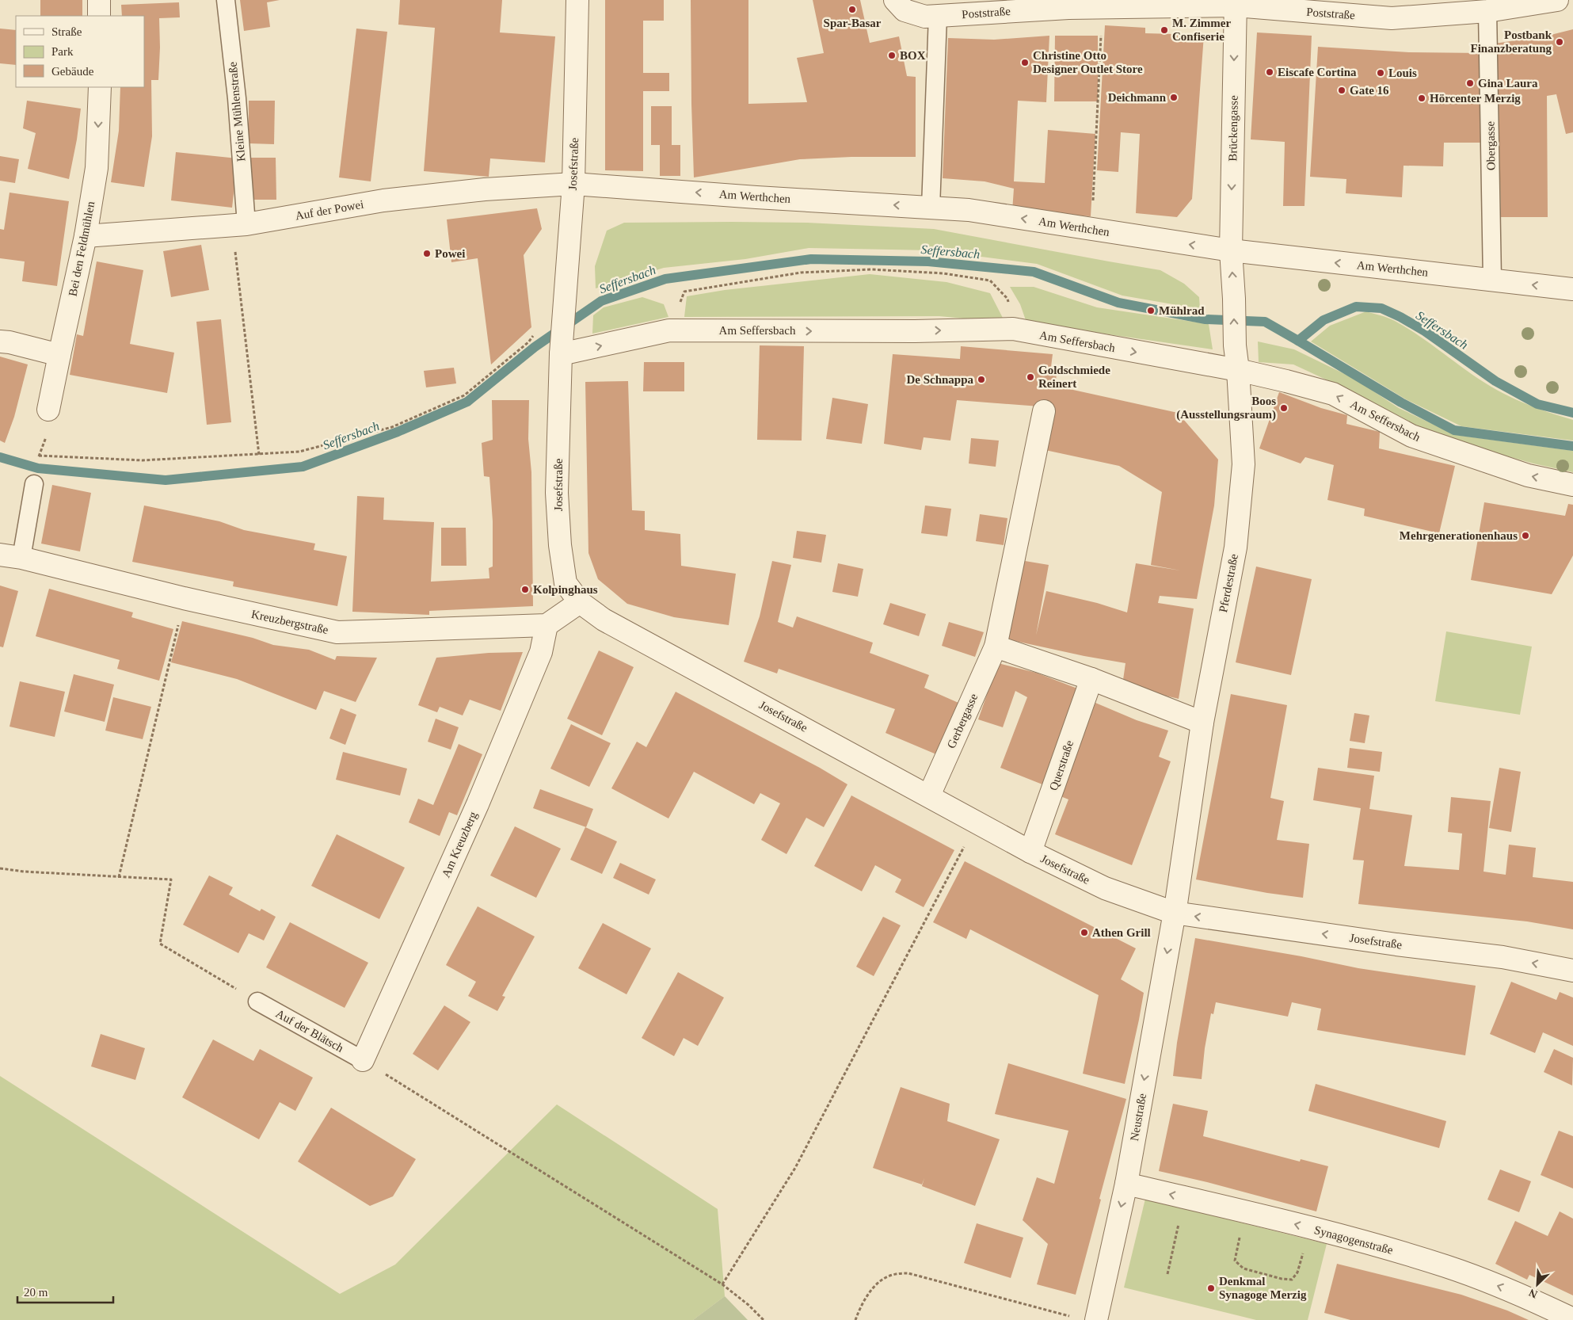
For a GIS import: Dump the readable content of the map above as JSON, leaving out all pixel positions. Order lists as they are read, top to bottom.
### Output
{
  "streets": {
    "street": [
      "Poststraße",
      "Brückengasse",
      "Josefstraße",
      "Am Werthchen",
      "Auf der Powei",
      "Bei den Feldmühlen",
      "Am Seffersbach",
      "Pferdestraße",
      "Kreuzbergstraße",
      "Gerbergasse",
      "Querstraße",
      "Am Kreuzberg",
      "Neustraße",
      "Synagogenstraße"
    ],
    "lane": ["Kleine Mühlenstraße", "Obergasse", "Auf der Blätsch"]
  },
  "crossings": [
    ["Poststraße", "Brückengasse"],
    ["Poststraße", "Obergasse"],
    ["Kleine Mühlenstraße", "Auf der Powei"],
    ["Brückengasse", "Am Werthchen"],
    ["Brückengasse", "Pferdestraße"],
    ["Obergasse", "Am Werthchen"],
    ["Josefstraße", "Am Werthchen"],
    ["Josefstraße", "Auf der Powei"],
    ["Josefstraße", "Am Seffersbach"],
    ["Josefstraße", "Pferdestraße"],
    ["Josefstraße", "Gerbergasse"],
    ["Josefstraße", "Querstraße"],
    ["Josefstraße", "Neustraße"],
    ["Am Werthchen", "Auf der Powei"],
    ["Am Werthchen", "Pferdestraße"],
    ["Auf der Powei", "Bei den Feldmühlen"],
    ["Am Seffersbach", "Pferdestraße"],
    ["Pferdestraße", "Neustraße"],
    ["Kreuzbergstraße", "Am Kreuzberg"],
    ["Am Kreuzberg", "Auf der Blätsch"],
    ["Neustraße", "Synagogenstraße"]
  ],
  "one_way": [
    "Brückengasse",
    "Am Werthchen",
    "Bei den Feldmühlen",
    "Neustraße",
    "Synagogenstraße"
  ],
  "water": ["Seffersbach"],
  "places": [
    "Spar-Basar",
    "M. Zimmer Confiserie",
    "Postbank Finanzberatung",
    "BOX",
    "Christine Otto Designer Outlet Store",
    "Eiscafe Cortina",
    "Louis",
    "Gina Laura",
    "Gate 16",
    "Deichmann",
    "Hörcenter Merzig",
    "Powei",
    "Mühlrad",
    "Goldschmiede Reinert",
    "De Schnappa",
    "Boos (Ausstellungsraum)",
    "Mehrgenerationenhaus",
    "Kolpinghaus",
    "Athen Grill",
    "Denkmal Synagoge Merzig"
  ],
  "legend": ["Straße", "Park", "Gebäude"],
  "scale_bar": "20 m",
  "north": "bottom left"
}
